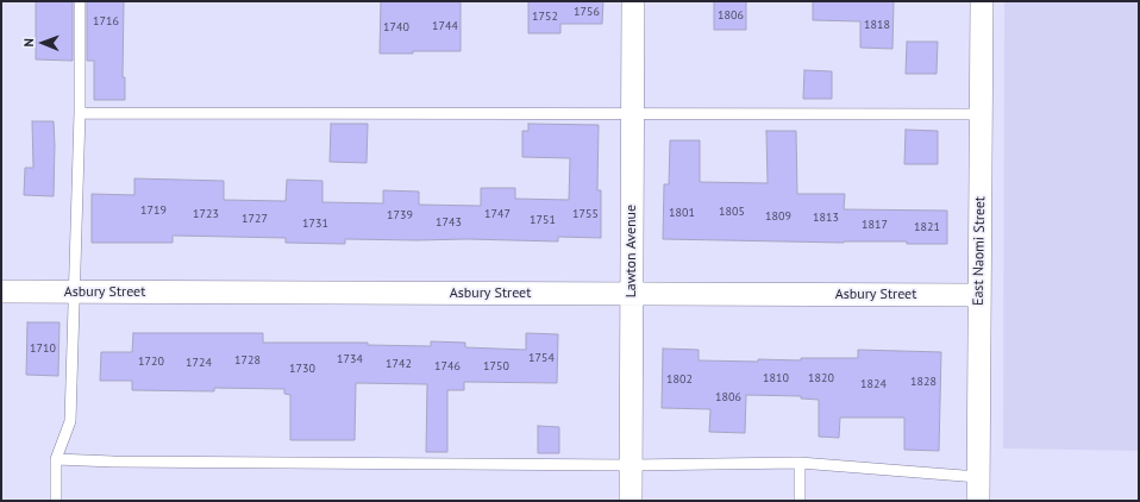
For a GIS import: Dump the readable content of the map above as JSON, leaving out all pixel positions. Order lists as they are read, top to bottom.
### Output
{
  "streets": {
    "street": ["Lawton Avenue", "East Naomi Street", "Asbury Street"]
  },
  "crossings": [
    ["Lawton Avenue", "Asbury Street"],
    ["East Naomi Street", "Asbury Street"]
  ],
  "house_numbers": [
    "1756",
    "1806",
    "1752",
    "1716",
    "1818",
    "1744",
    "1740",
    "1719",
    "1805",
    "1801",
    "1723",
    "1747",
    "1755",
    "1739",
    "1809",
    "1813",
    "1727",
    "1751",
    "1743",
    "1731",
    "1817",
    "1821",
    "1710",
    "1754",
    "1734",
    "1728",
    "1720",
    "1724",
    "1742",
    "1746",
    "1750",
    "1730",
    "1810",
    "1820",
    "1802",
    "1828",
    "1824",
    "1806"
  ],
  "north": "left"
}
